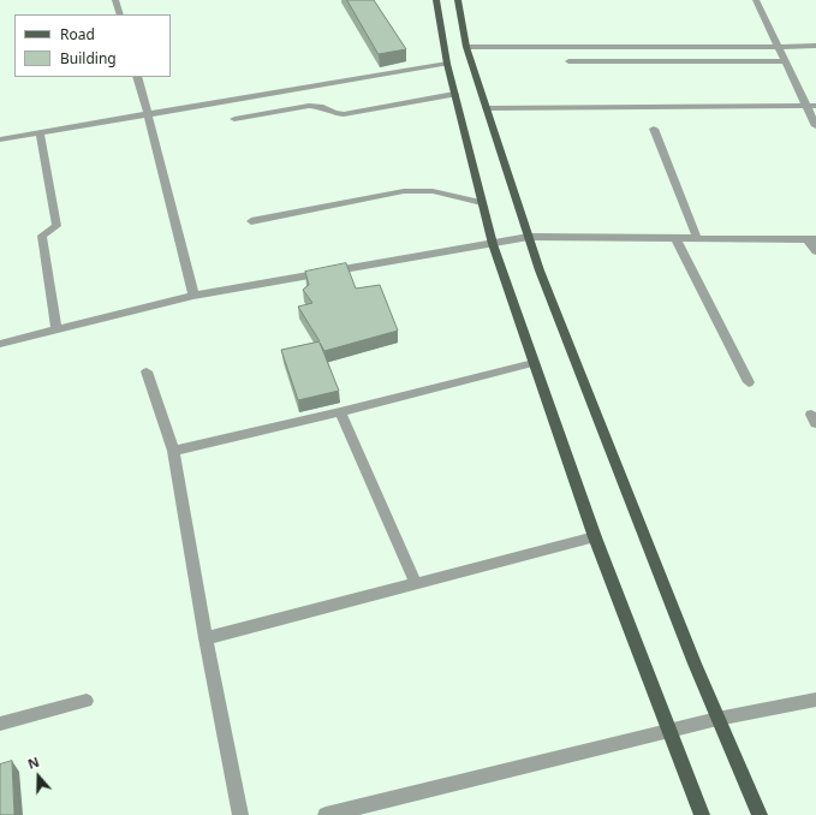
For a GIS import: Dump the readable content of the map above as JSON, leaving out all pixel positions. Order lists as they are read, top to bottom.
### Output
{
  "legend": ["Road", "Building"],
  "north": "top"
}
